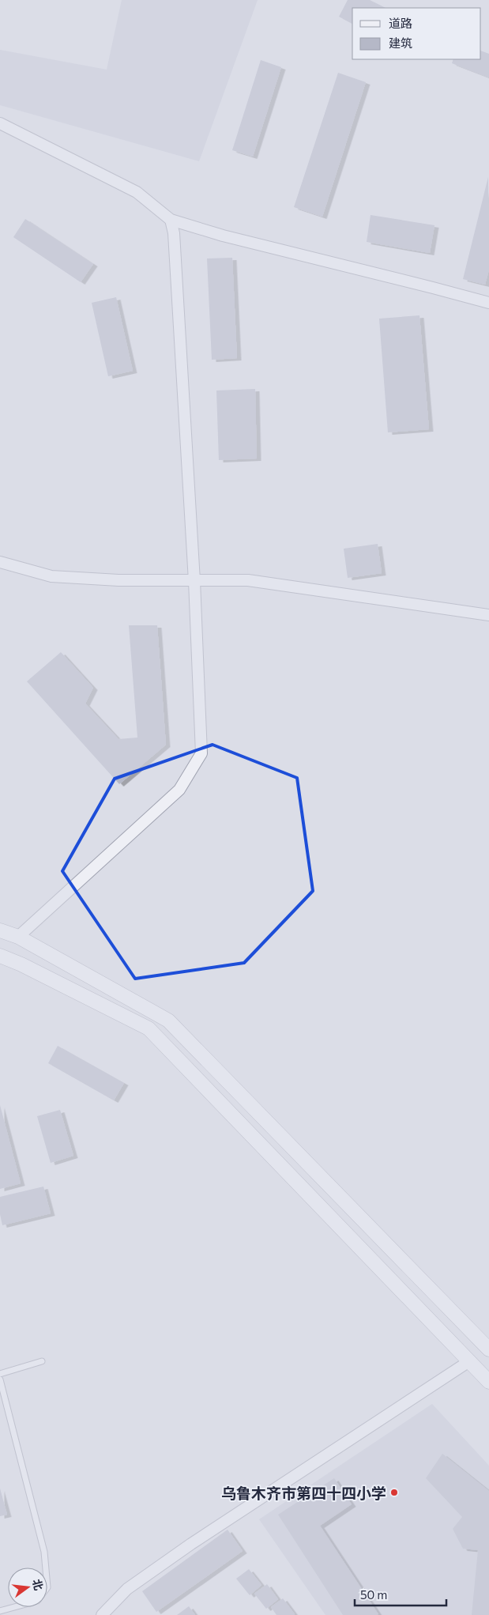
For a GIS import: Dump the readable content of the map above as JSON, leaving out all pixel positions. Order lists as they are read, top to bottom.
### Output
{
  "places": ["乌鲁木齐市第四十四小学"],
  "legend": ["道路", "建筑"],
  "scale_bar": "50 m",
  "north": "right"
}
